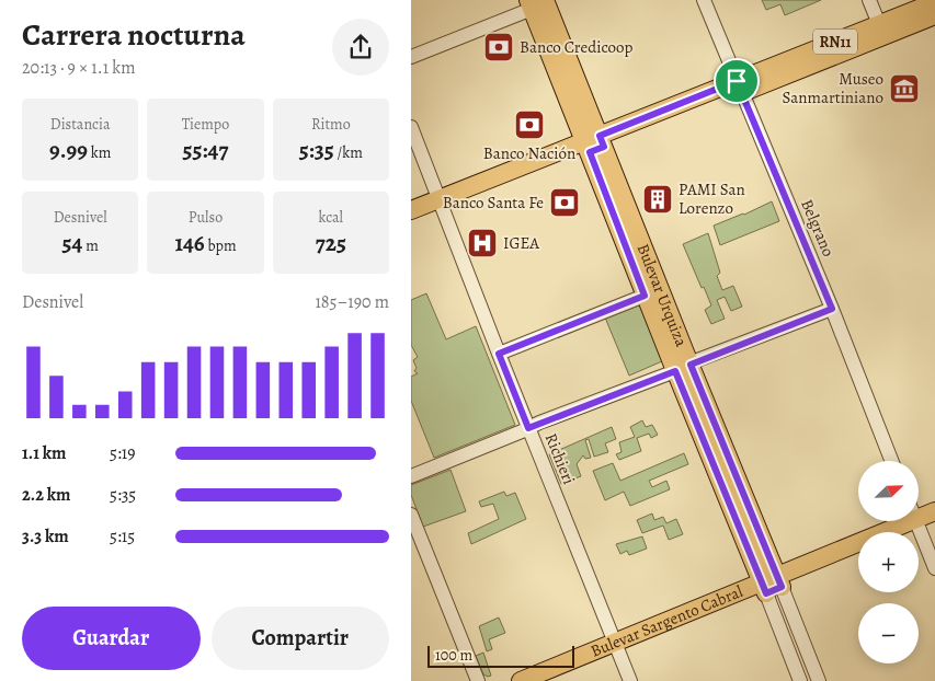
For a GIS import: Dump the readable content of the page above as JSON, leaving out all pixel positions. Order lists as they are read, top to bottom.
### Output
{
  "streets": {
    "main road": ["RN11", "Bulevar Urquiza", "Bulevar Sargento Cabral"],
    "street": ["Belgrano", "Richieri"]
  },
  "crossings": [
    ["RN11", "Belgrano"],
    ["RN11", "Bulevar Urquiza"],
    ["RN11", "Richieri"],
    ["Bulevar Urquiza", "Bulevar Sargento Cabral"],
    ["Richieri", "Bulevar Sargento Cabral"]
  ],
  "places": {
    "bank": ["Banco Credicoop", "Banco Nación", "Banco Santa Fe"],
    "museum": ["Museo Sanmartiniano"],
    "building": ["PAMI San Lorenzo"],
    "hospital": ["IGEA"]
  },
  "scale_bar": "100 m",
  "north": "top right",
  "page": {
    "heading": ["Carrera nocturna", "20:13 · 9 × 1.1 km"],
    "stats": [
      ["Distancia", "9.99 km"],
      ["Tiempo", "55:47"],
      ["Ritmo", "5:35 /km"],
      ["Desnivel", "54 m"],
      ["Pulso", "146 bpm"],
      ["kcal", "725"]
    ],
    "chart": ["Desnivel", "185–190 m"],
    "list": [
      {
        "name": "1.1 km",
        "note": "5:19"
      },
      {
        "name": "2.2 km",
        "note": "5:35"
      },
      {
        "name": "3.3 km",
        "note": "5:15"
      }
    ],
    "map_buttons": ["+", "−"],
    "buttons": ["Guardar", "Compartir"],
    "scale": "100 m"
  }
}
